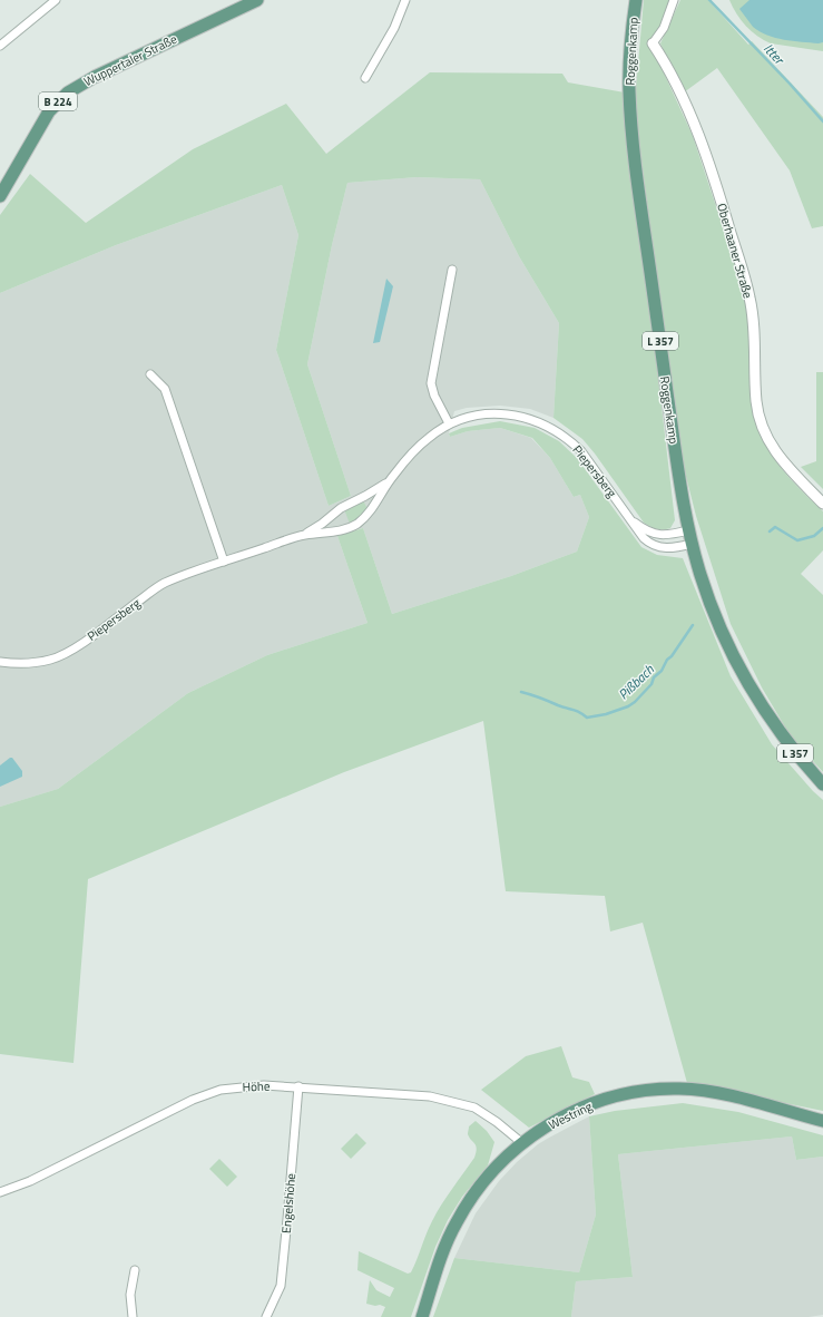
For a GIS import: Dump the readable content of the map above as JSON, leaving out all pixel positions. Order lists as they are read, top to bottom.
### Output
{
  "streets": {
    "main road": [
      "Roggenkamp",
      "Wuppertaler Straße",
      "B 224",
      "L 357",
      "Westring"
    ],
    "street": [
      "Oberhaaner Straße",
      "Piepersberg",
      "Höhe",
      "Engelshöhe"
    ]
  },
  "crossings": [
    ["Roggenkamp", "Piepersberg"],
    ["Höhe", "Westring"],
    ["Höhe", "Engelshöhe"]
  ],
  "water": ["Itter", "Pißbach"]
}
